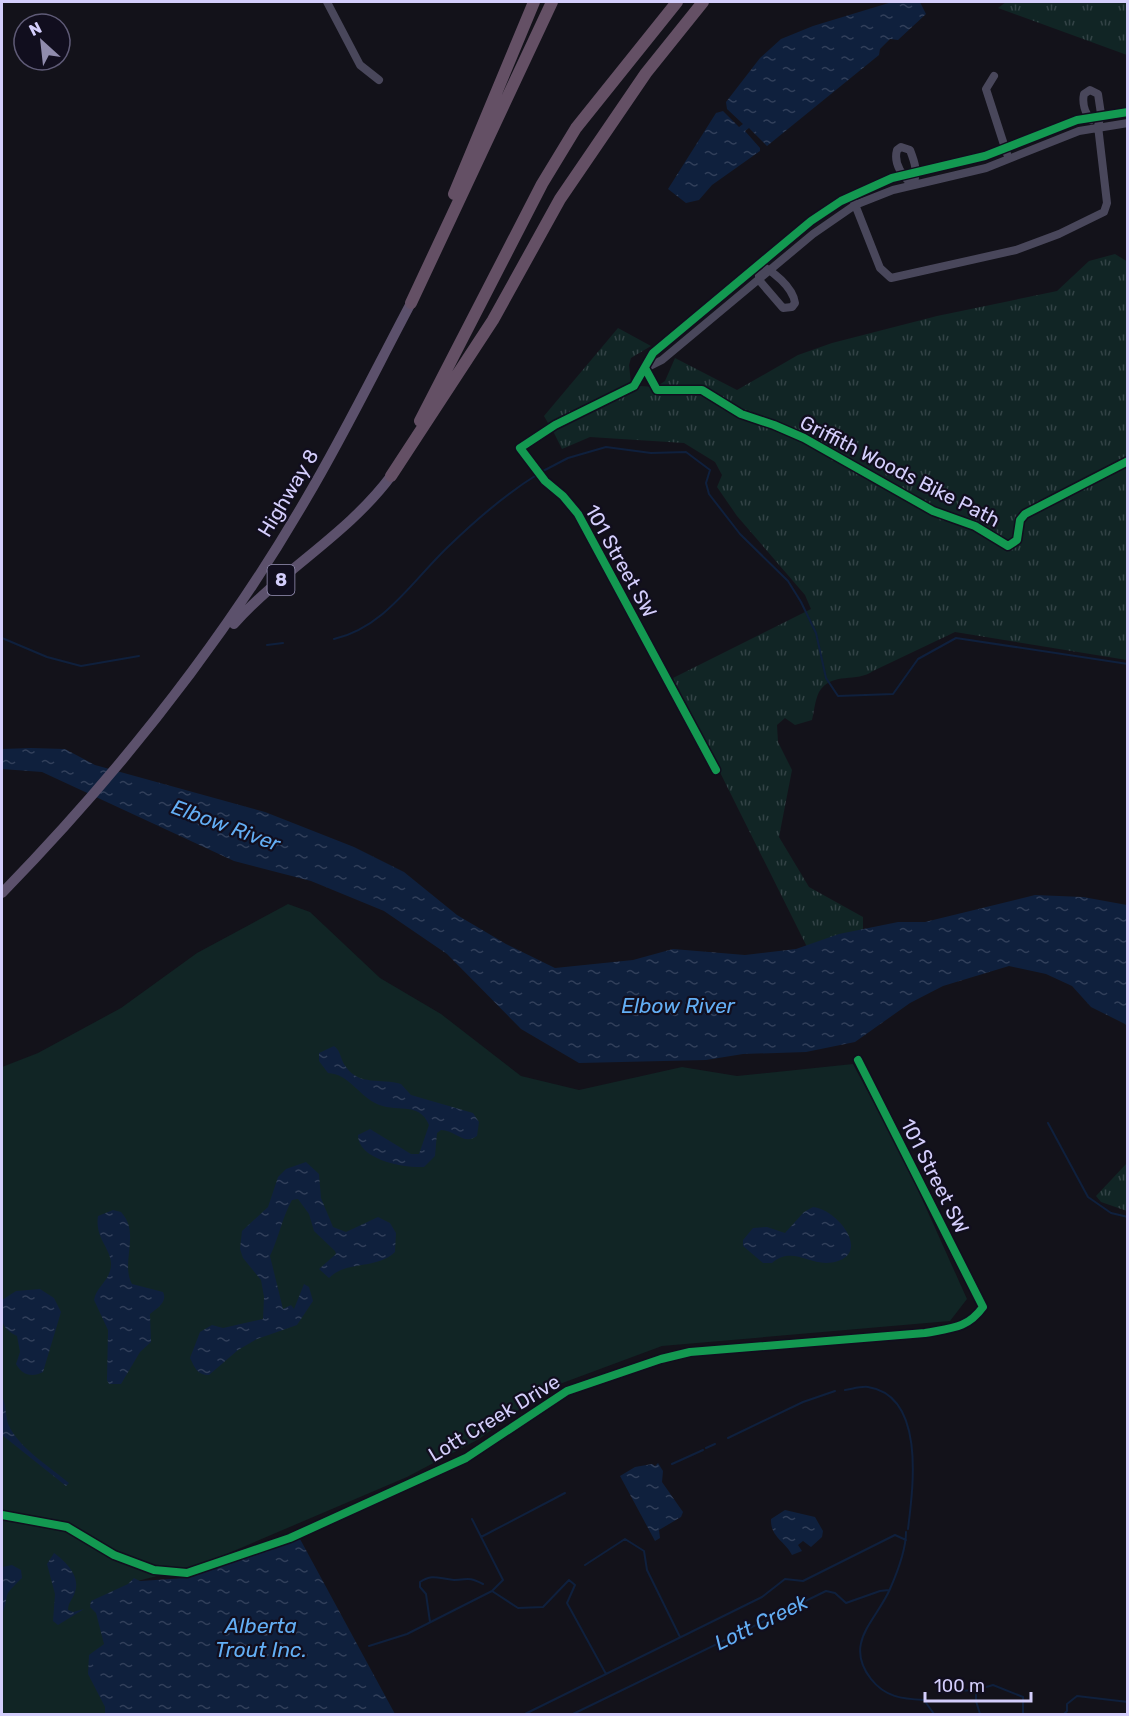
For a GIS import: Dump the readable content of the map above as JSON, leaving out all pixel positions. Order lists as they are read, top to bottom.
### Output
{
  "streets": {
    "main road": ["Highway 8", "8"],
    "street": ["101 Street SW", "Lott Creek Drive"],
    "cycle path": ["Griffith Woods Bike Path"]
  },
  "crossings": [
    ["101 Street SW", "Lott Creek Drive"]
  ],
  "water": ["Elbow River", "Lott Creek", "Alberta Trout Inc."],
  "scale_bar": "100 m",
  "north": "top left"
}
